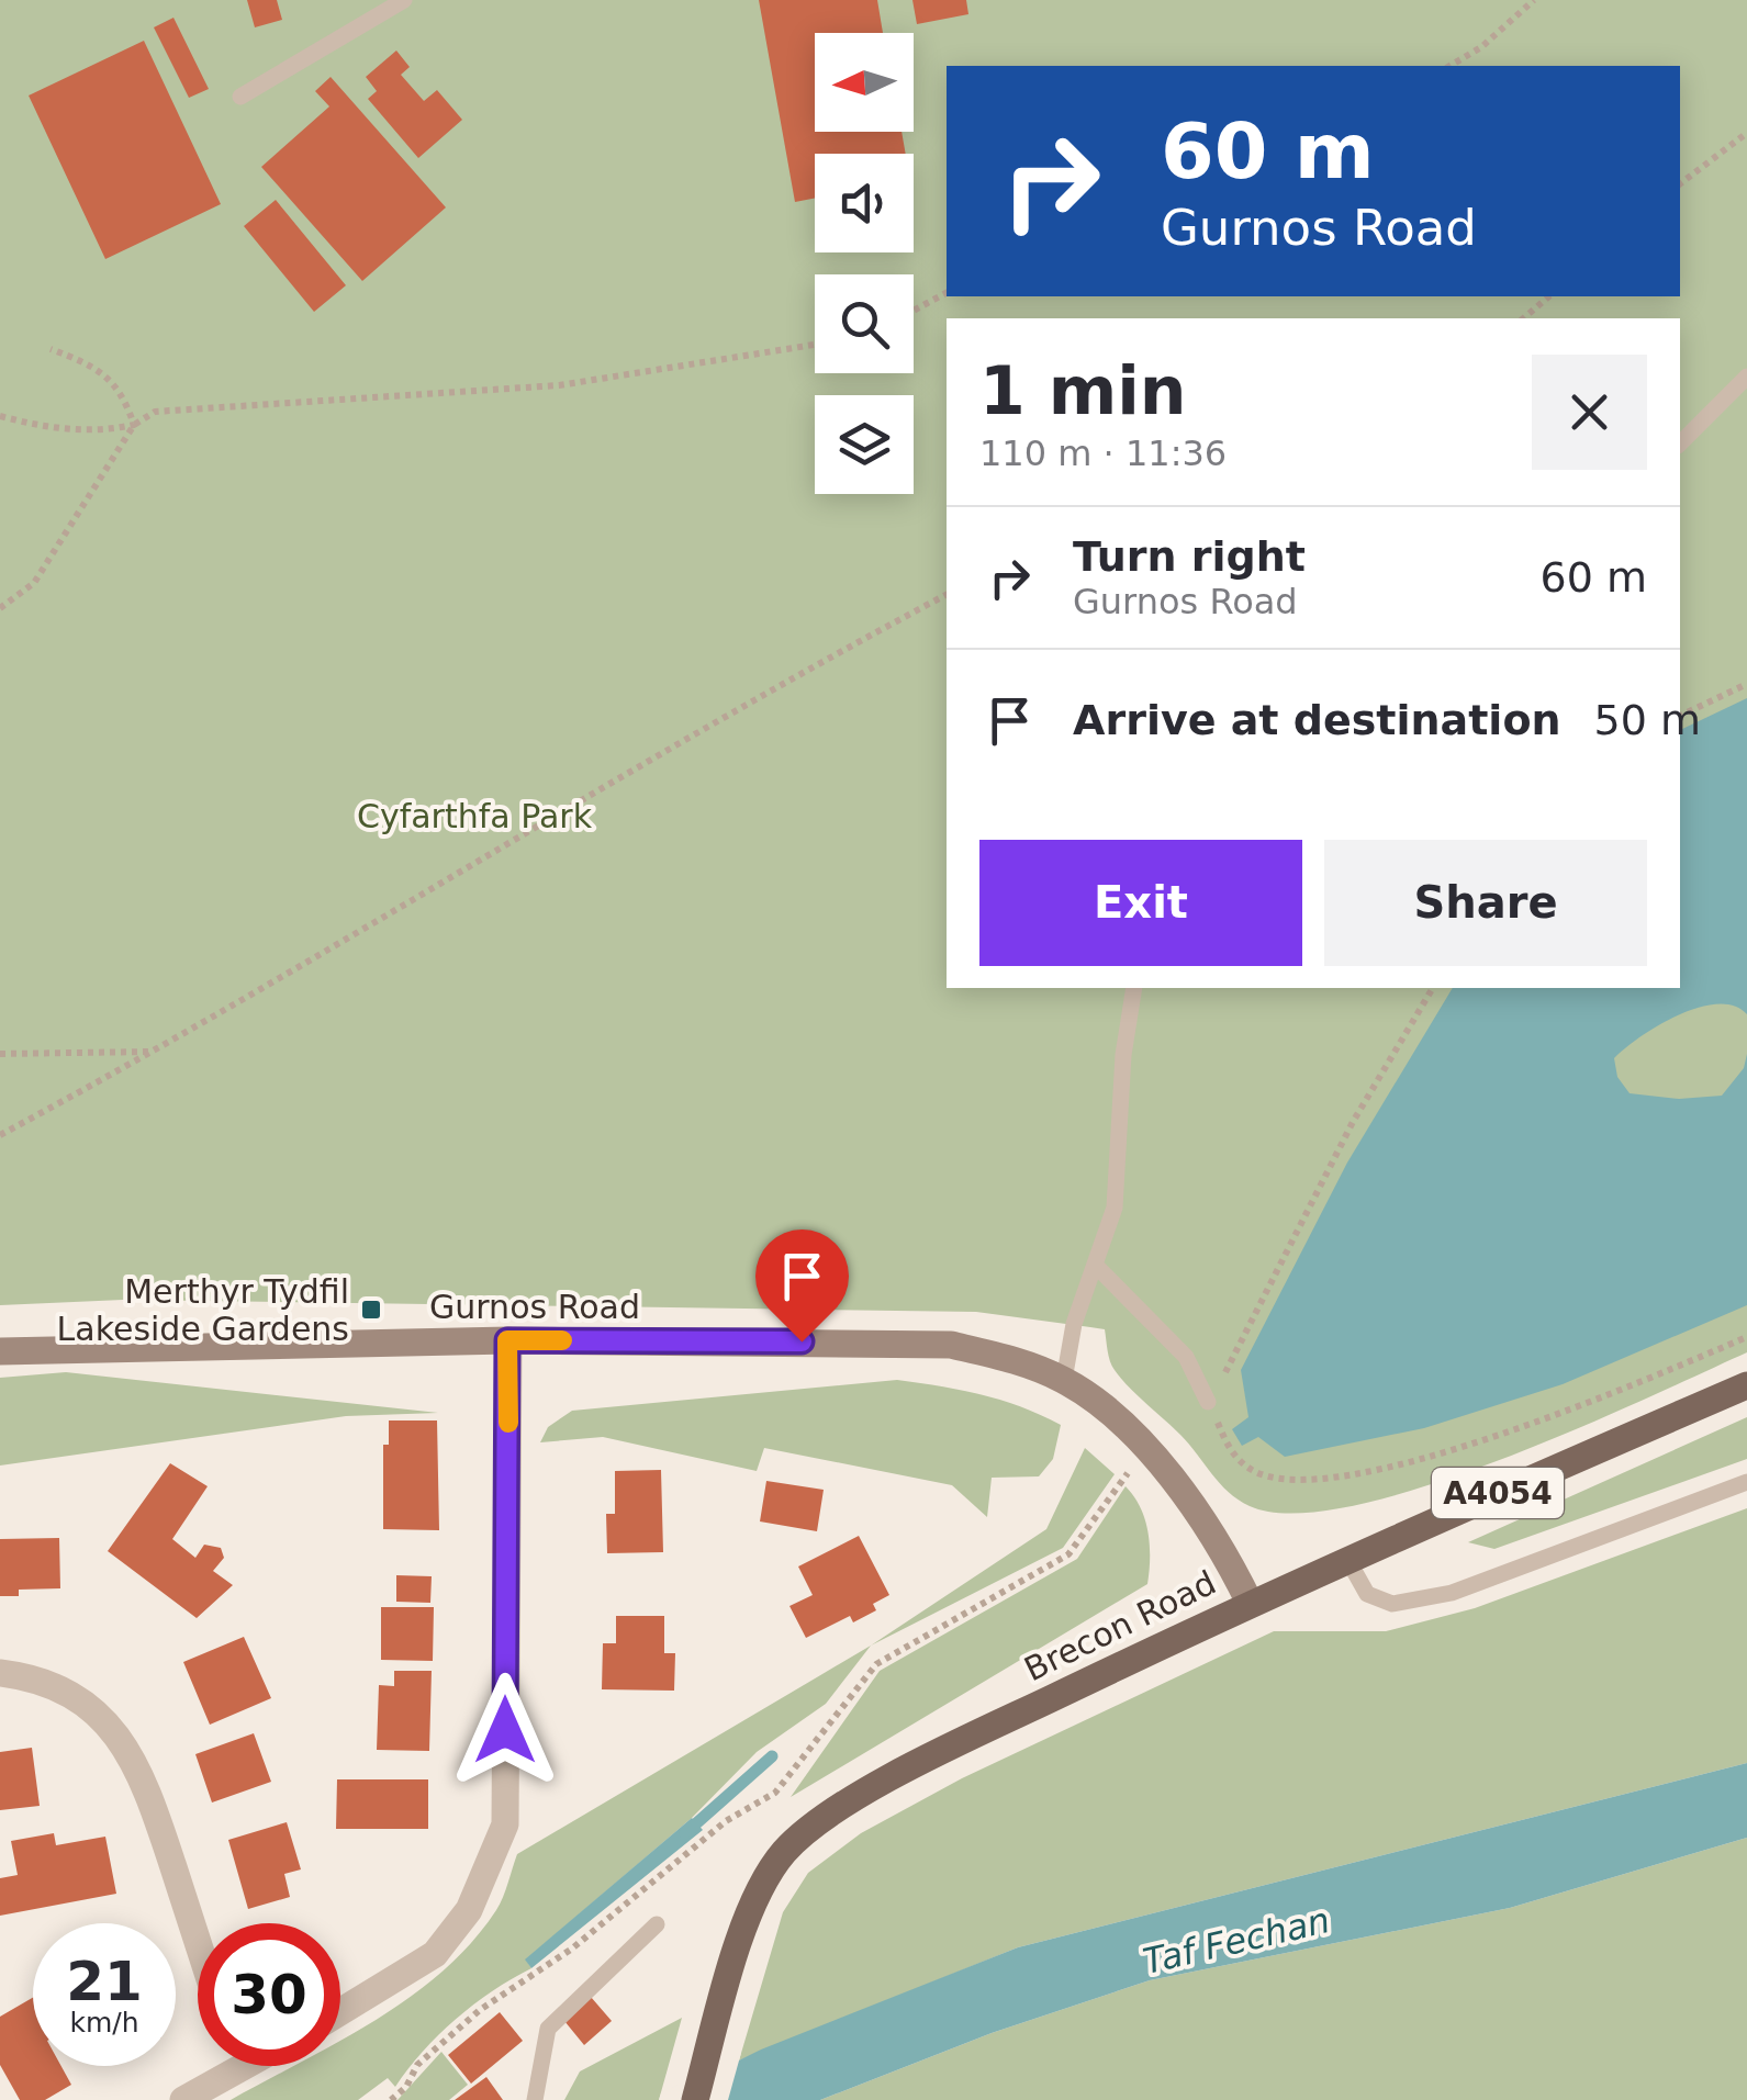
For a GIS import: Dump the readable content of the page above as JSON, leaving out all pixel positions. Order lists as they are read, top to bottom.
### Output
{
  "streets": {
    "main road": ["A4054", "Brecon Road"],
    "street": ["Gurnos Road"]
  },
  "water": ["Taf Fechan"],
  "parks": ["Cyfarthfa Park"],
  "places": {
    "transit": ["Merthyr Tydfil Lakeside Gardens"]
  },
  "north": "left",
  "page": {
    "turn": ["60 m", "Gurnos Road"],
    "heading": ["1 min", "110 m · 11:36"],
    "list": [
      {
        "name": "Turn right",
        "note": "Gurnos Road",
        "value": "60 m"
      },
      {
        "name": "Arrive at destination",
        "value": "50 m"
      }
    ],
    "buttons": ["Exit", "Share"],
    "speed": "21 km/h",
    "limit": "30"
  }
}
